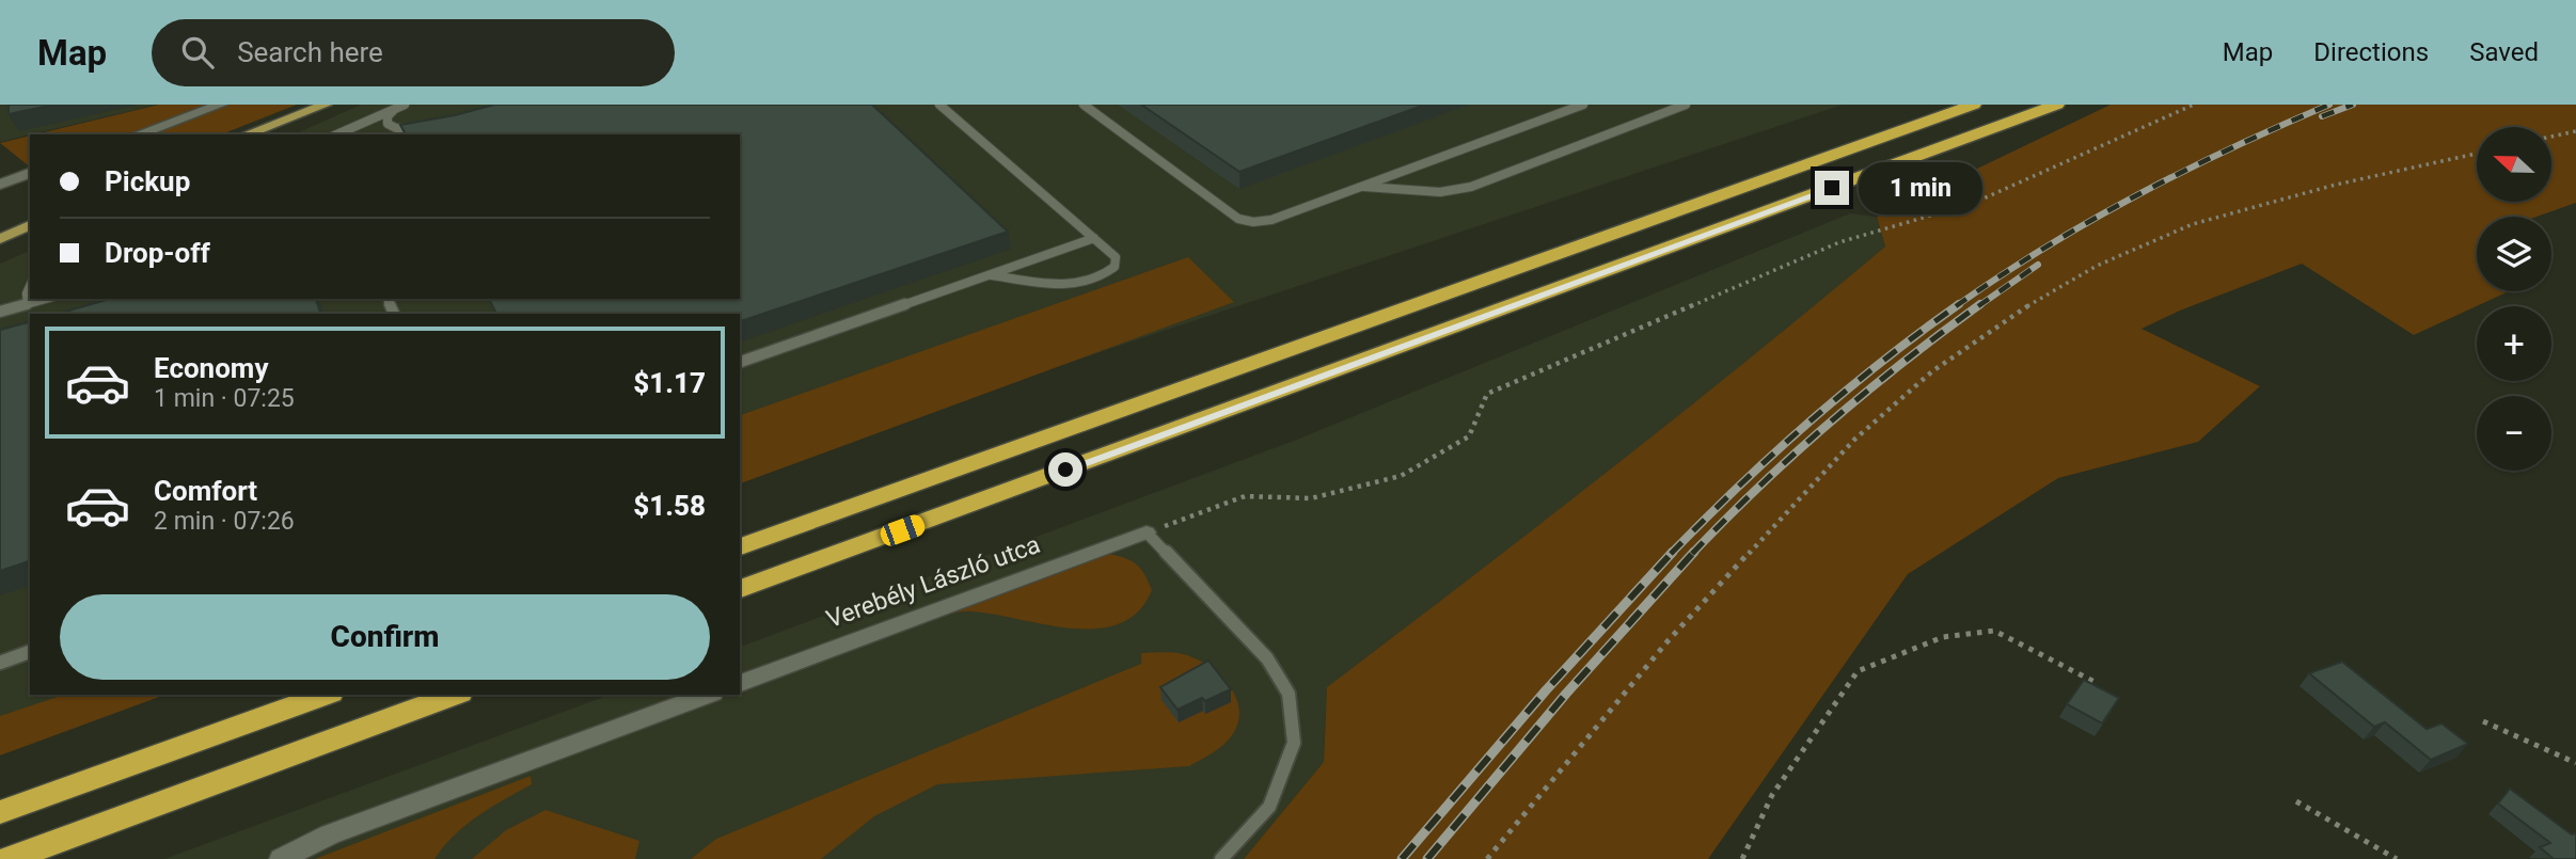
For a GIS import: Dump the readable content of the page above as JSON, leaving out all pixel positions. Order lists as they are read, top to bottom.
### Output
{
  "streets": {
    "street": ["Verebély László utca"]
  },
  "north": "left",
  "page": {
    "header": "Map",
    "search": "Search here",
    "nav": ["Map", "Directions", "Saved"],
    "map_buttons": ["+", "−"],
    "banner": ["Pickup", "Drop-off"],
    "bubble": "1 min",
    "list": [
      {
        "name": "Economy",
        "note": "1 min · 07:25",
        "value": "$1.17"
      },
      {
        "name": "Comfort",
        "note": "2 min · 07:26",
        "value": "$1.58"
      }
    ],
    "buttons": "Confirm"
  }
}
